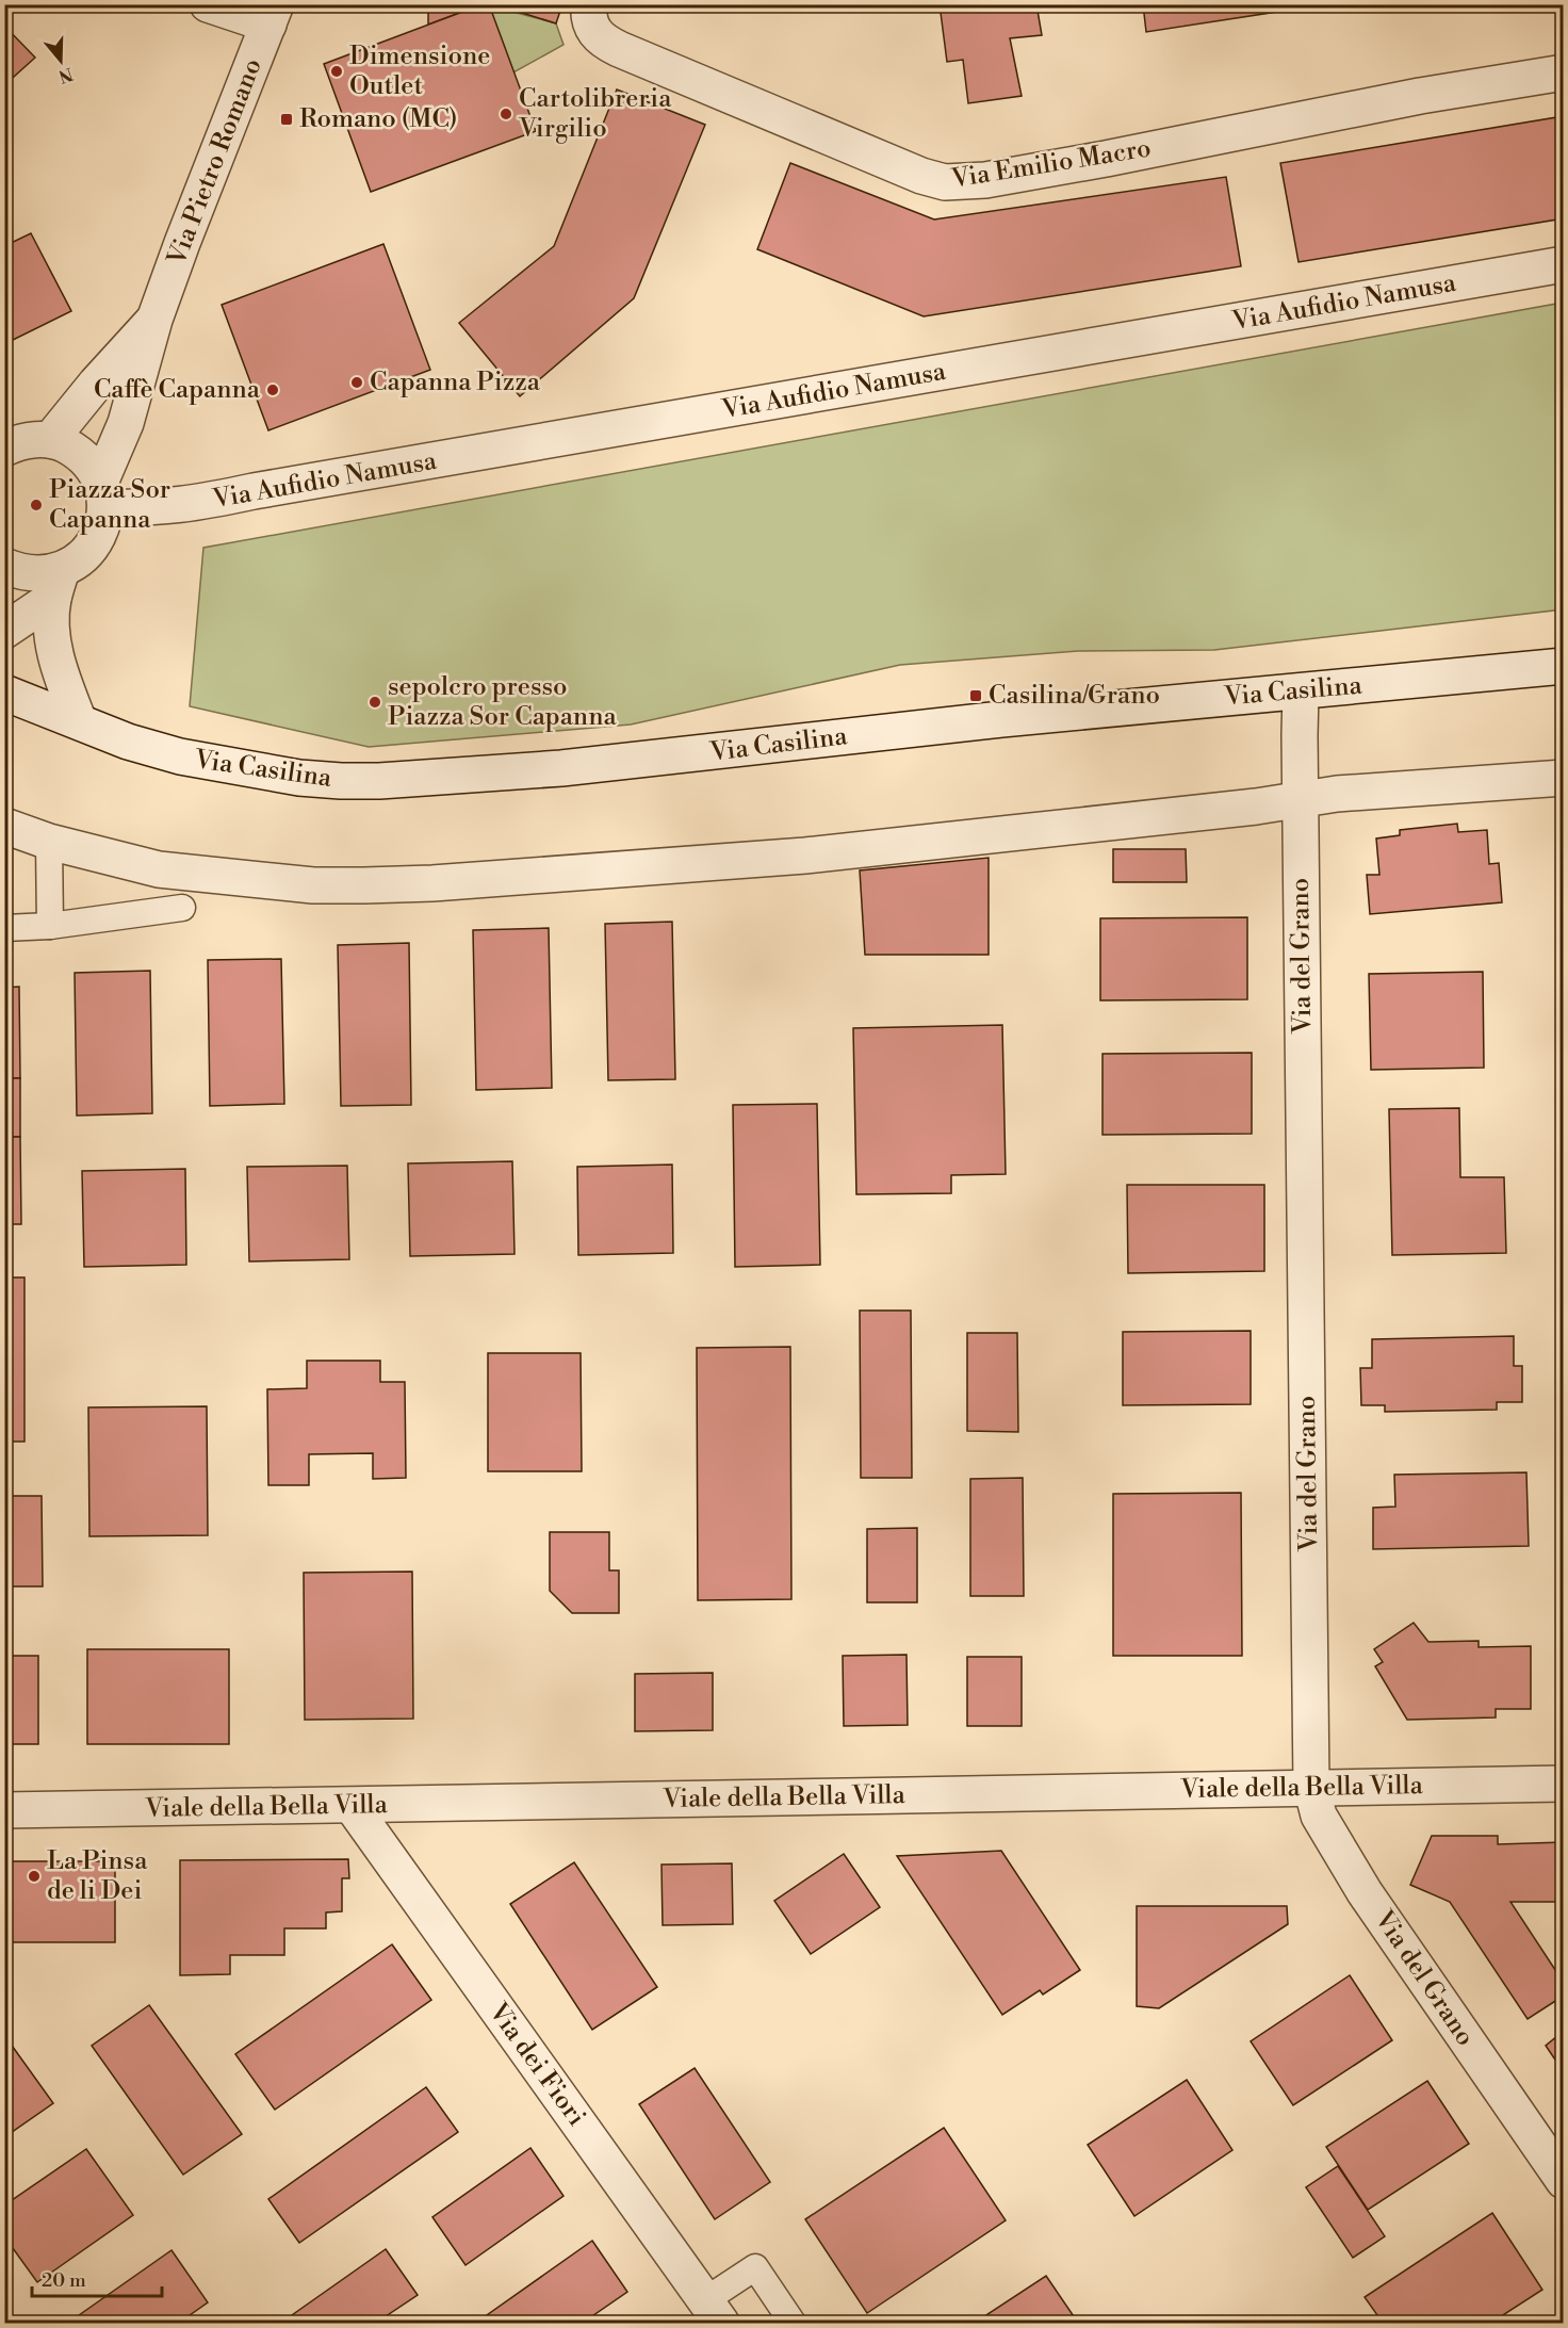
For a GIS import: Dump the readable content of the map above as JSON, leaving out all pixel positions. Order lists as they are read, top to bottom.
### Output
{
  "streets": {
    "street": [
      "Via Pietro Romano",
      "Via Emilio Macro",
      "Via Aufidio Namusa",
      "Via Casilina",
      "Via del Grano",
      "Viale della Bella Villa",
      "Via dei Fiori"
    ]
  },
  "crossings": [
    ["Via Pietro Romano", "Via Aufidio Namusa"],
    ["Via Casilina", "Via del Grano"],
    ["Via del Grano", "Viale della Bella Villa"],
    ["Viale della Bella Villa", "Via dei Fiori"]
  ],
  "places": {
    "other": [
      "Dimensione Outlet",
      "Cartolibreria Virgilio",
      "Capanna Pizza",
      "Caffè Capanna",
      "Piazza Sor Capanna",
      "sepolcro presso Piazza Sor Capanna",
      "La Pinsa de li Dei"
    ],
    "transit": ["Romano (MC)", "Casilina/Grano"]
  },
  "scale_bar": "20 m",
  "north": "bottom"
}
